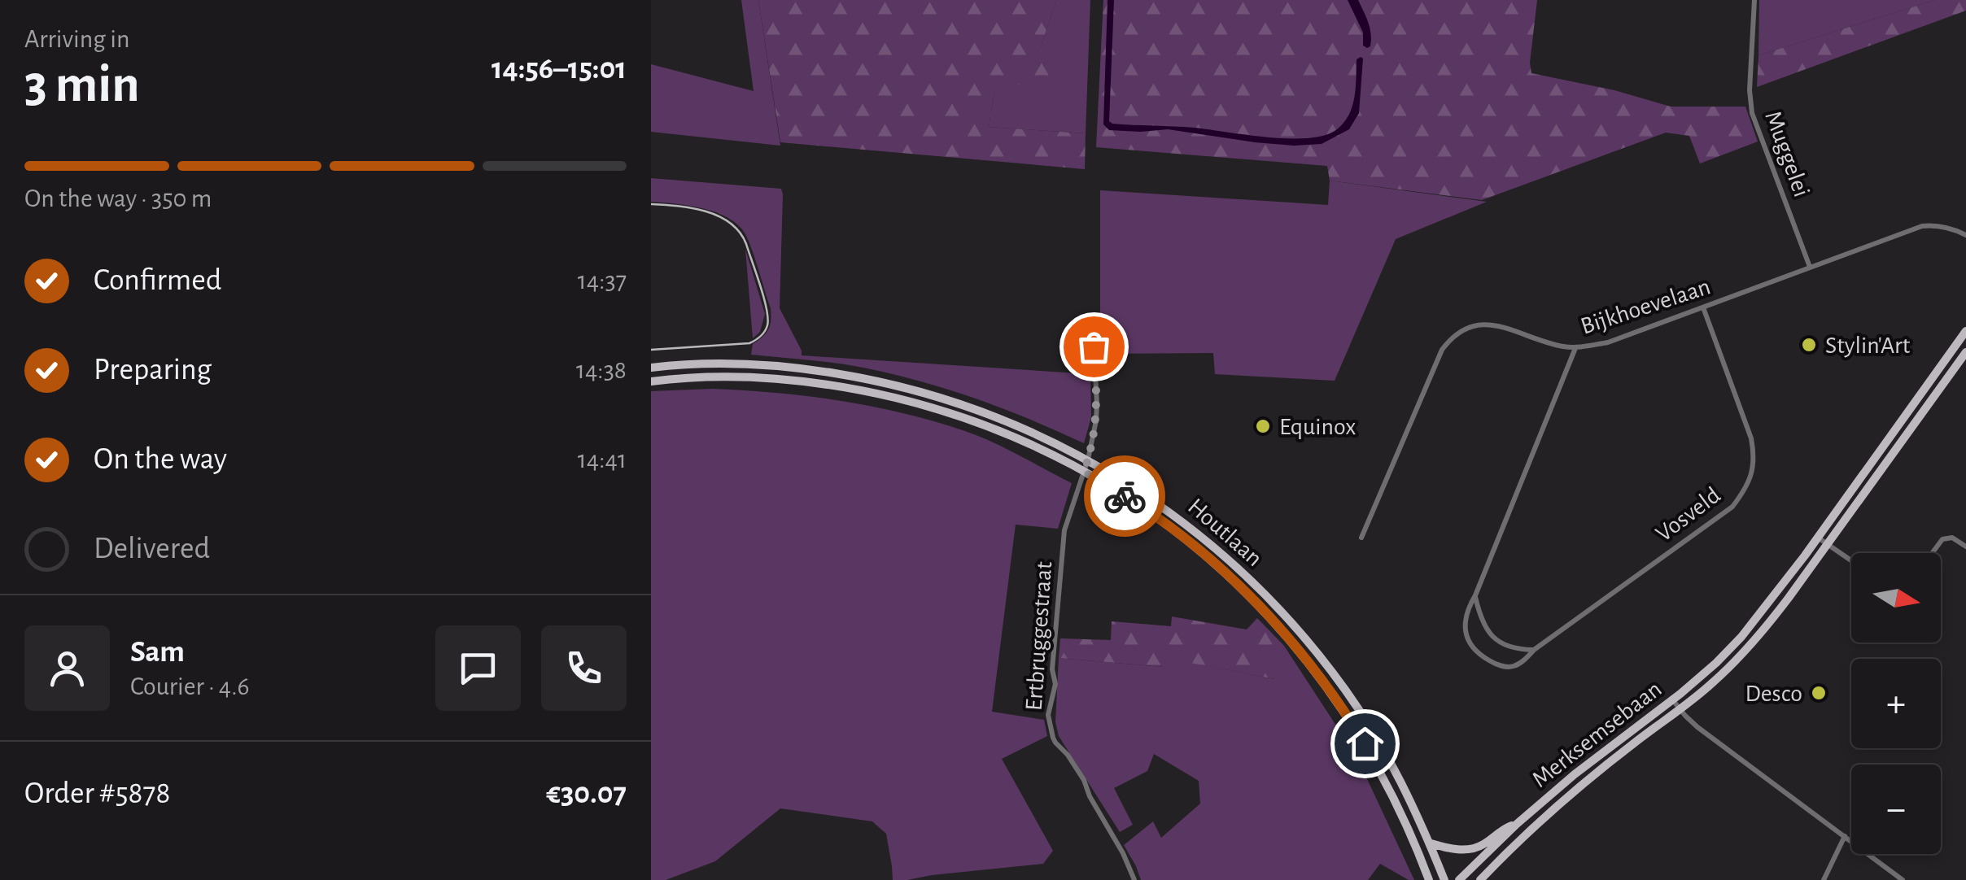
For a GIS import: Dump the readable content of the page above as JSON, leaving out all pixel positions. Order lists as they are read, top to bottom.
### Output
{
  "streets": {
    "main road": ["Houtlaan", "Merksemsebaan"],
    "street": [
      "Muggelei",
      "Bijkhoevelaan",
      "Vosveld",
      "Ertbruggestraat"
    ]
  },
  "crossings": [
    ["Muggelei", "Bijkhoevelaan"],
    ["Bijkhoevelaan", "Vosveld"],
    ["Houtlaan", "Ertbruggestraat"]
  ],
  "places": ["Stylin'Art", "Equinox", "Desco"],
  "north": "right",
  "page": {
    "heading": ["3 min", "Arriving in", "14:56–15:01"],
    "panel": [
      "Sam",
      "Courier · 4.6",
      "Order #5878",
      "€30.07"
    ],
    "bar": "On the way · 350 m",
    "list": [
      ["Confirmed", "14:37"],
      ["Preparing", "14:38"],
      ["On the way", "14:41"],
      "Delivered"
    ],
    "map_buttons": ["+", "−"]
  }
}
